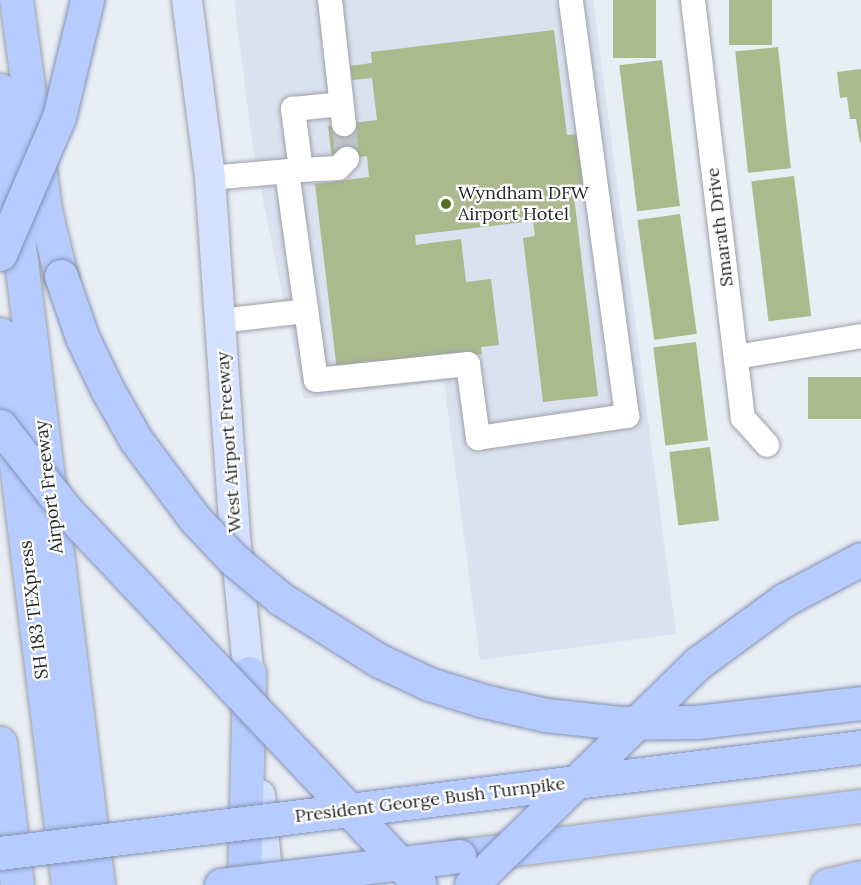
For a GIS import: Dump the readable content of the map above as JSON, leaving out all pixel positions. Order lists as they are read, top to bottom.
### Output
{
  "streets": {
    "highway": ["Airport Freeway", "SH 183 TEXpress", "President George Bush Turnpike"],
    "main road": ["West Airport Freeway"],
    "street": ["Smarath Drive"]
  },
  "places": ["Wyndham DFW Airport Hotel"]
}
